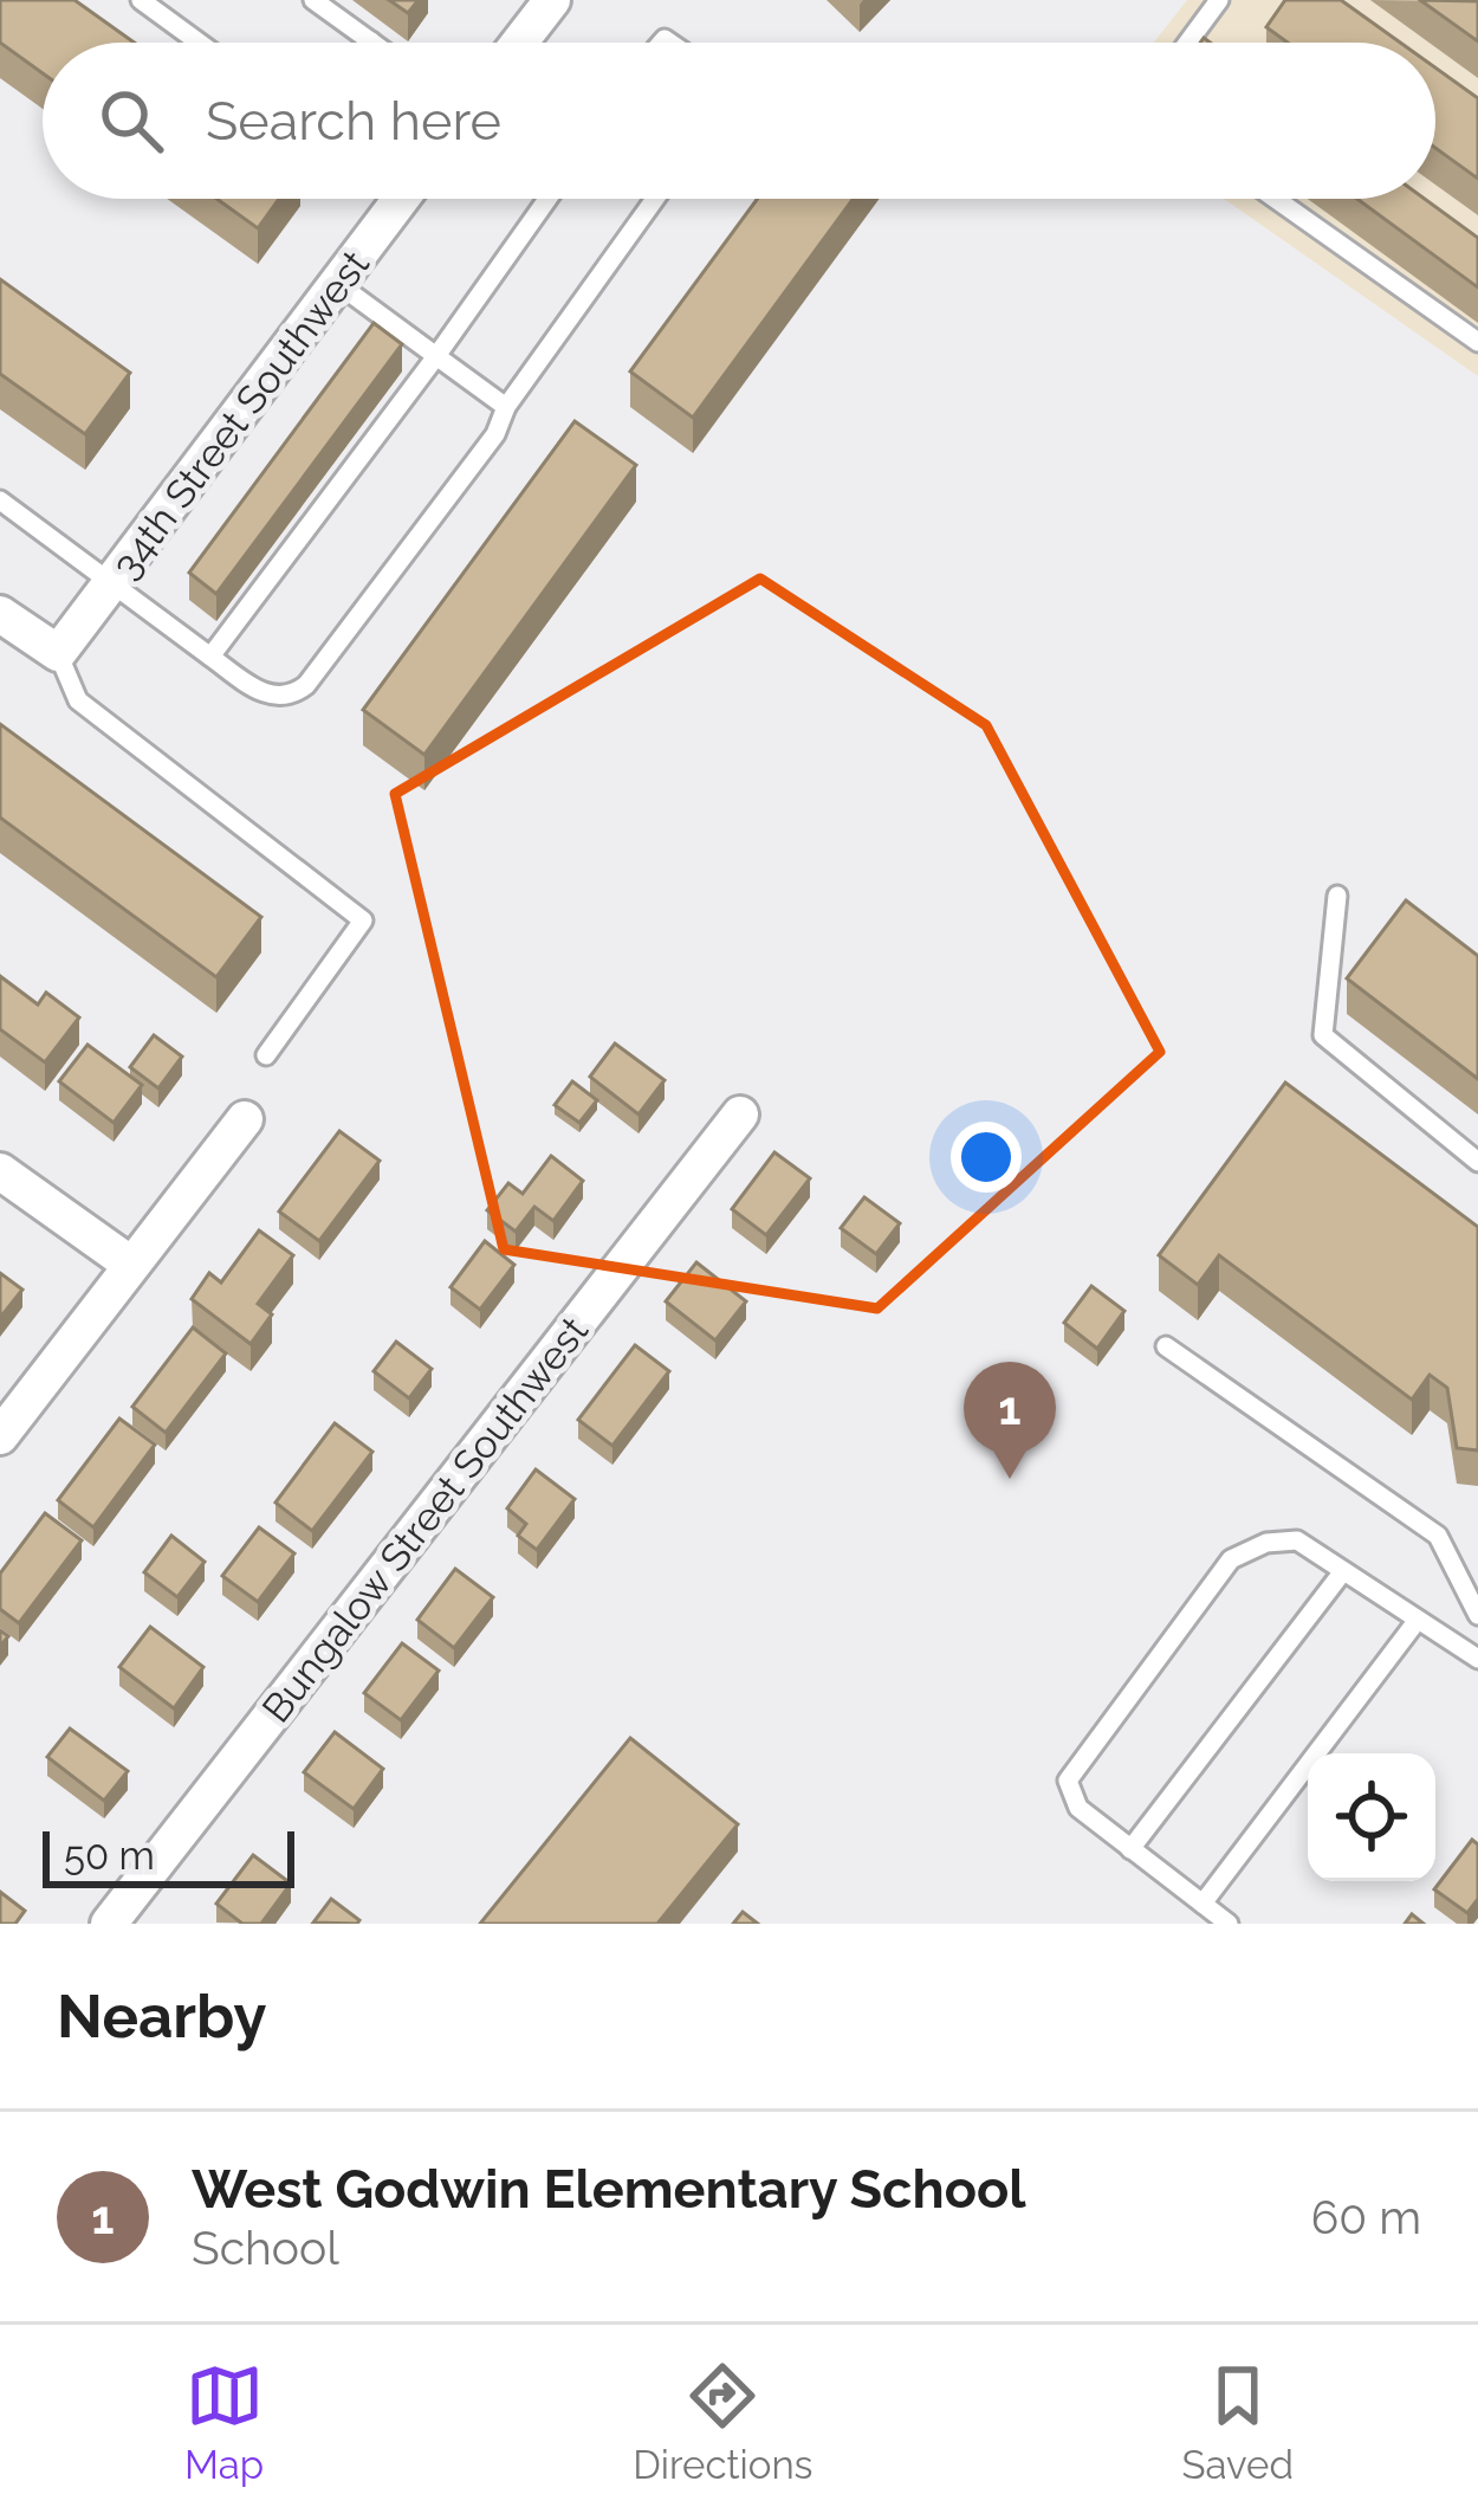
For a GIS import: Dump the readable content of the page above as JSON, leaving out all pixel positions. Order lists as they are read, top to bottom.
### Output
{
  "streets": {
    "street": ["34th Street Southwest", "Bungalow Street Southwest"]
  },
  "scale_bar": "50 m",
  "page": {
    "search": "Search here",
    "pins": "1",
    "scale": "50 m",
    "heading": "Nearby",
    "list": [
      {
        "mark": "1",
        "name": "West Godwin Elementary School",
        "note": "School",
        "value": "60 m"
      }
    ],
    "nav": ["Map", "Directions", "Saved"]
  }
}
